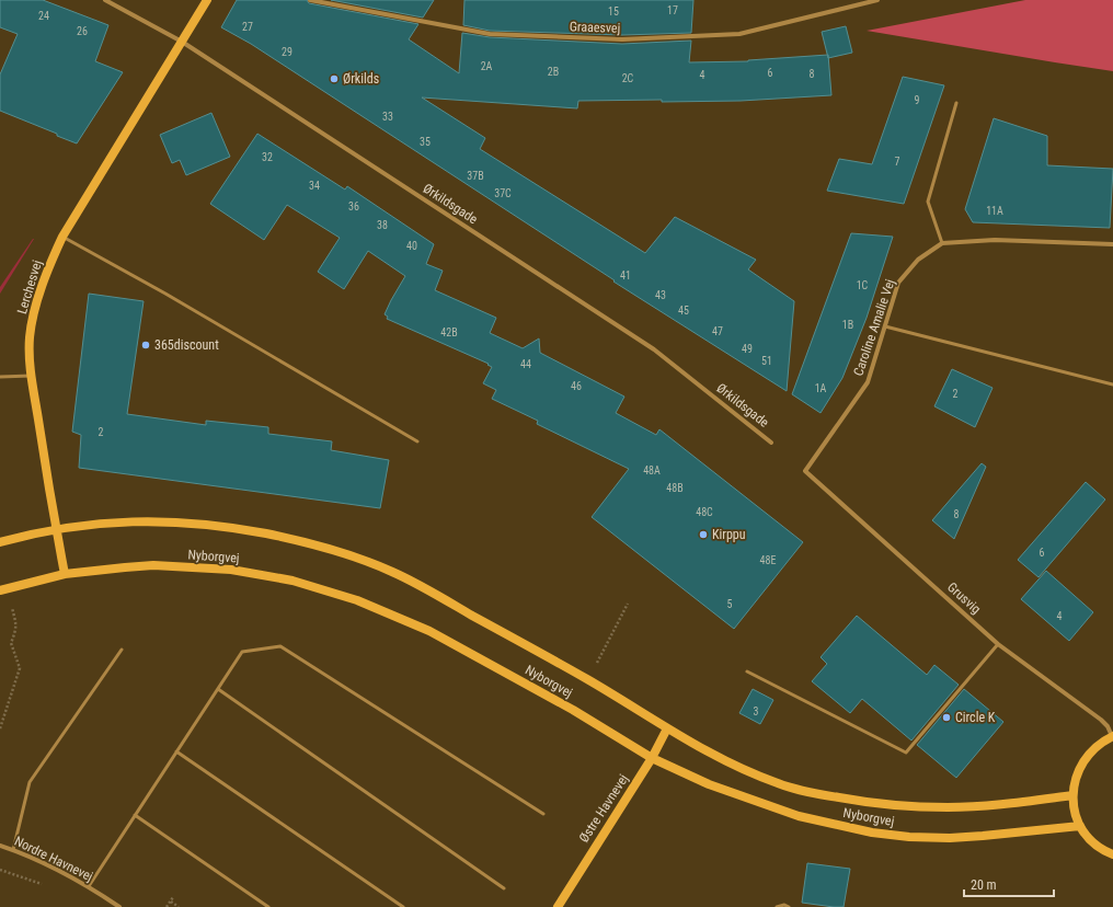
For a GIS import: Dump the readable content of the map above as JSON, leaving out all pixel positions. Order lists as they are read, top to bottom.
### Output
{
  "streets": {
    "street": [
      "Graaesvej",
      "Ørkildsgade",
      "Lerchesvej",
      "Caroline Amalie Vej",
      "Nyborgvej",
      "Grusvig",
      "Østre Havnevej",
      "Nordre Havnevej"
    ]
  },
  "crossings": [
    ["Ørkildsgade", "Lerchesvej"],
    ["Lerchesvej", "Nyborgvej"],
    ["Caroline Amalie Vej", "Grusvig"],
    ["Nyborgvej", "Østre Havnevej"]
  ],
  "places": [
    "Ørkilds",
    "365discount",
    "Kirppu",
    "Circle K"
  ],
  "house_numbers": [
    "17",
    "15",
    "24",
    "27",
    "26",
    "29",
    "2A",
    "2B",
    "6",
    "8",
    "4",
    "2C",
    "9",
    "33",
    "35",
    "32",
    "7",
    "37B",
    "34",
    "37C",
    "36",
    "11A",
    "38",
    "40",
    "41",
    "1C",
    "43",
    "45",
    "1B",
    "47",
    "42B",
    "49",
    "51",
    "44",
    "46",
    "1A",
    "2",
    "2",
    "48A",
    "48B",
    "48C",
    "8",
    "6",
    "48E",
    "5",
    "4",
    "3"
  ],
  "scale_bar": "20 m"
}
